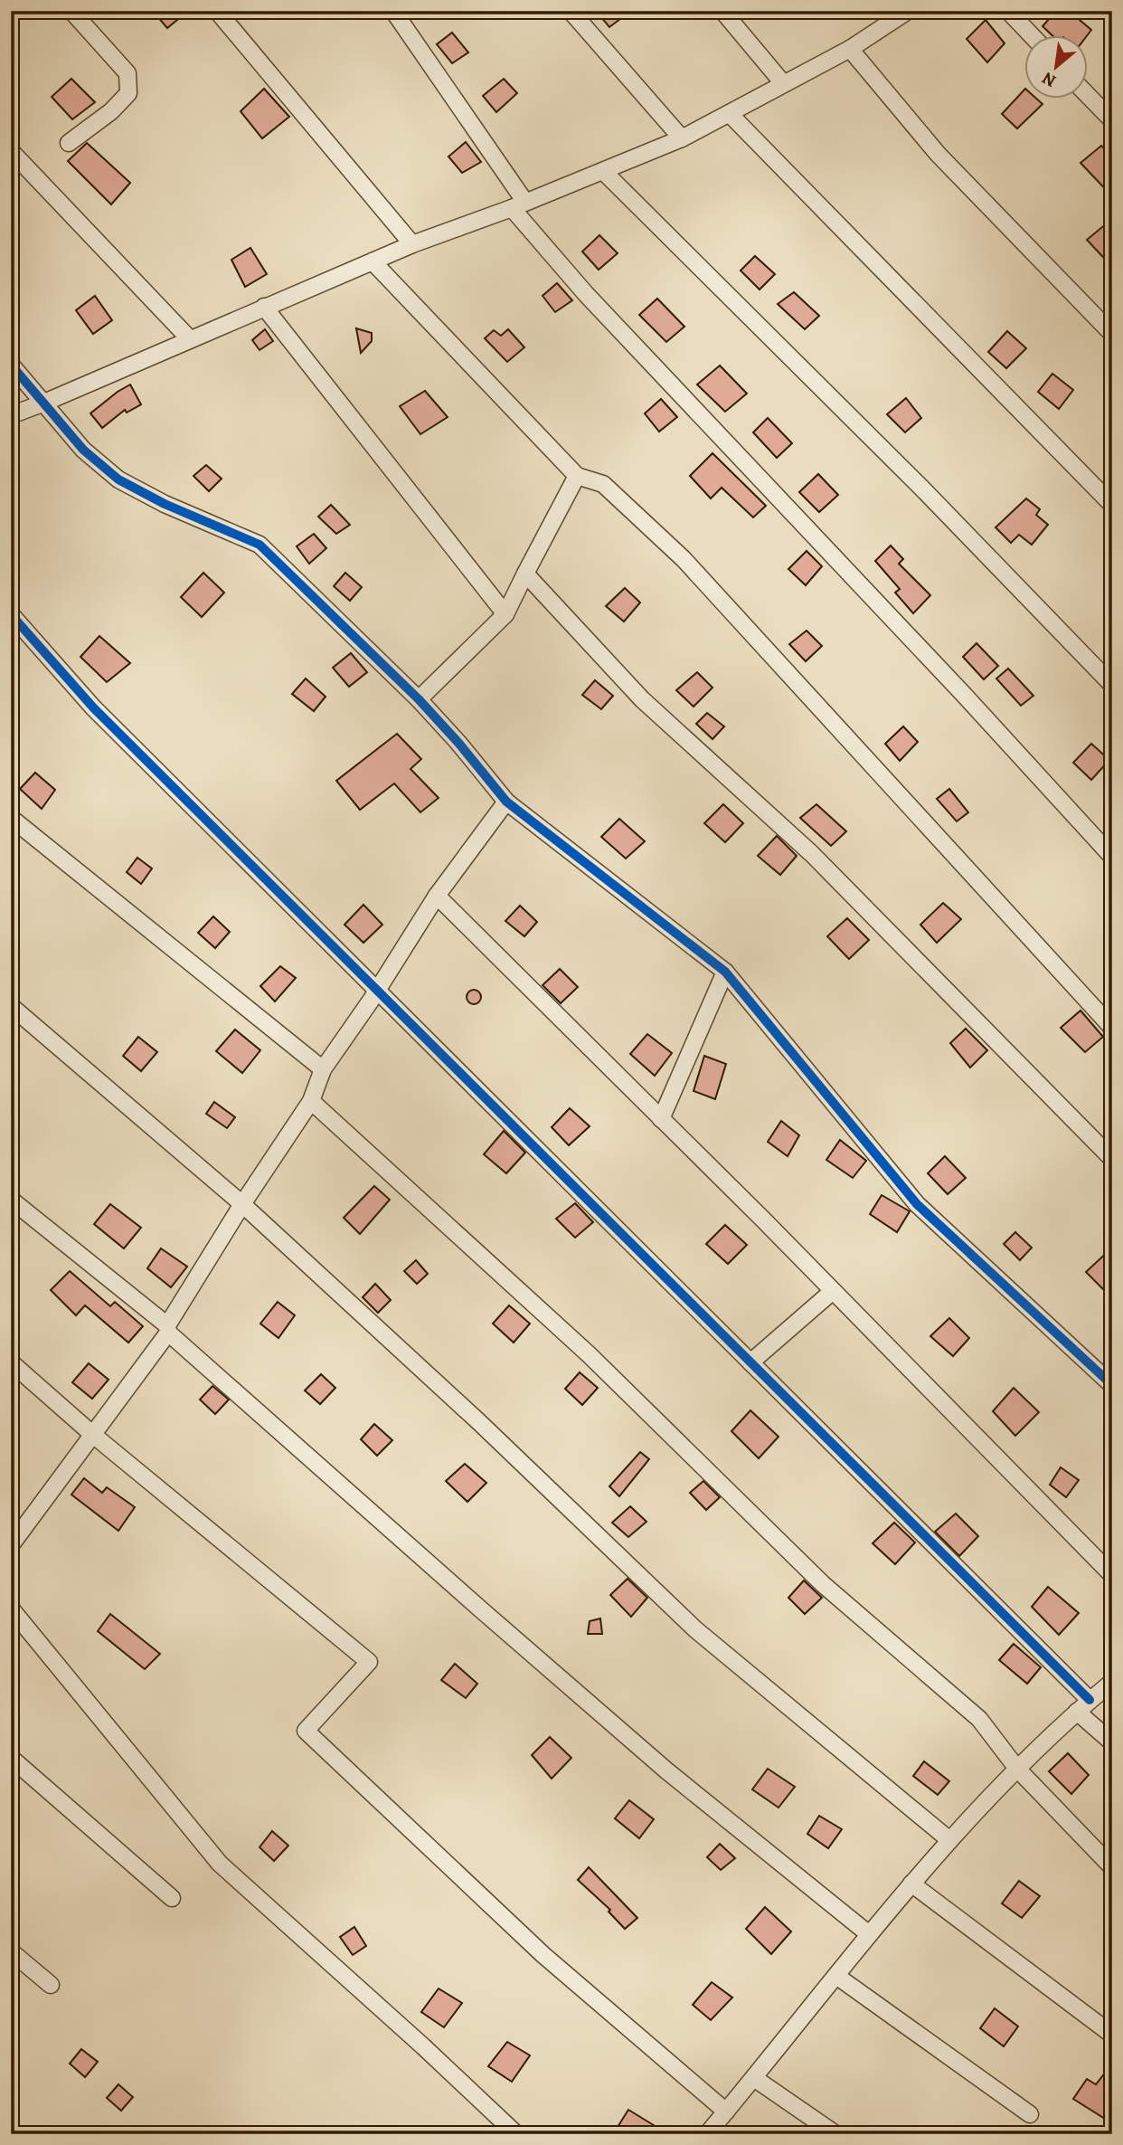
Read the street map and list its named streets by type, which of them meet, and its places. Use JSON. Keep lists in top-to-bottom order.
{
  "north": "bottom left"
}
